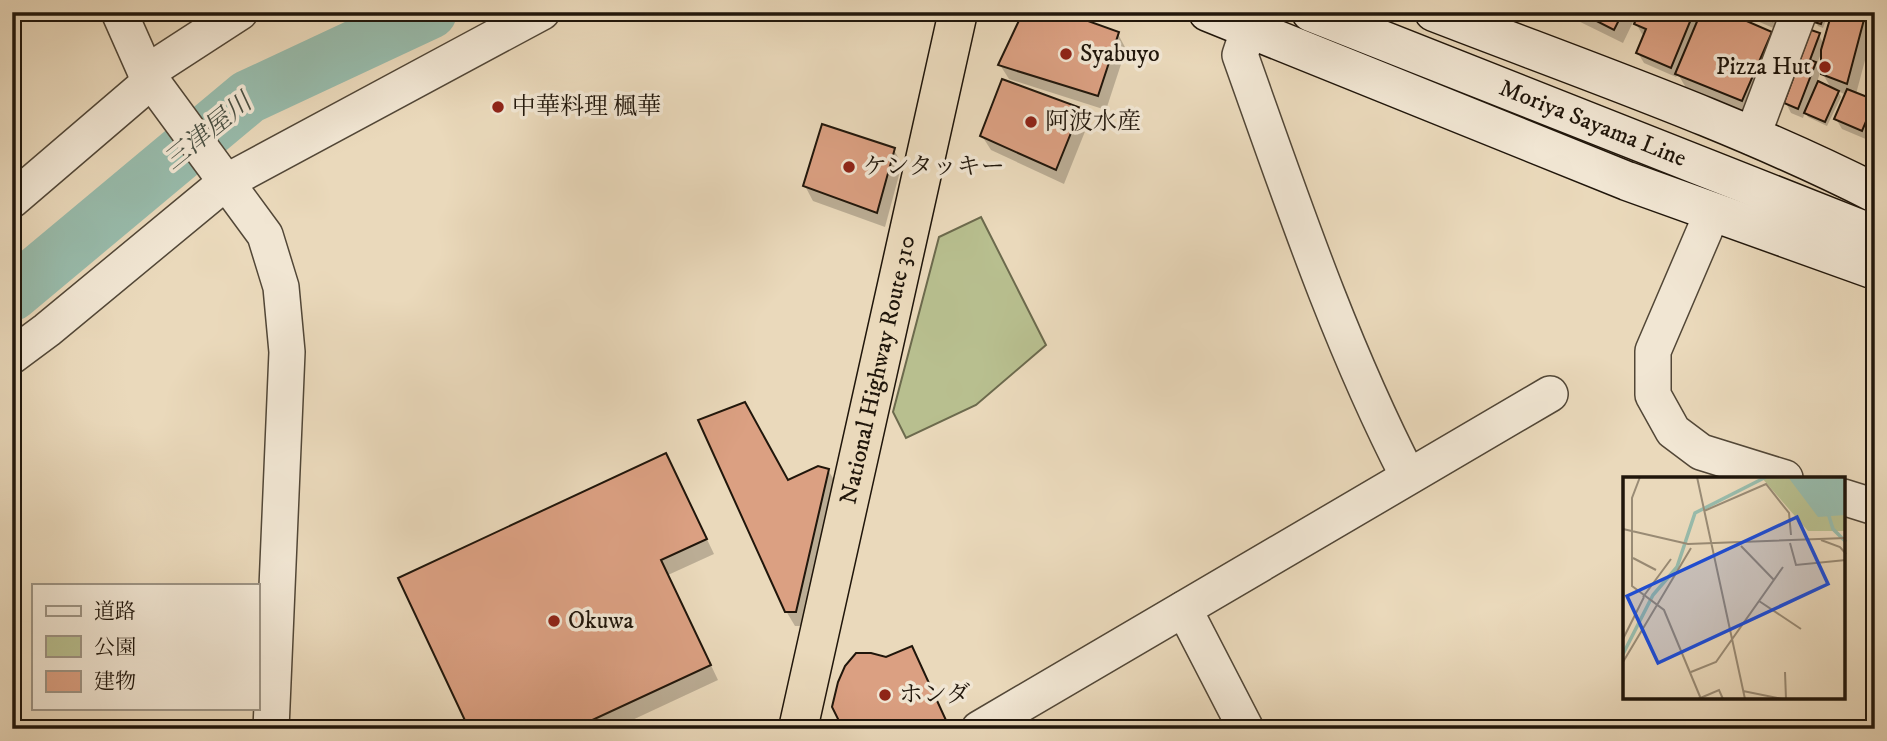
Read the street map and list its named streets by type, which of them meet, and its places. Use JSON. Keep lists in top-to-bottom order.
{
  "streets": {
    "highway": ["National Highway Route 310"],
    "main road": ["Moriya Sayama Line"]
  },
  "water": ["三津屋川"],
  "places": [
    "Syabuyo",
    "Pizza Hut",
    "中華料理 楓華",
    "阿波水産",
    "ケンタッキー",
    "Okuwa",
    "ホンダ"
  ],
  "legend": ["道路", "公園", "建物"]
}
